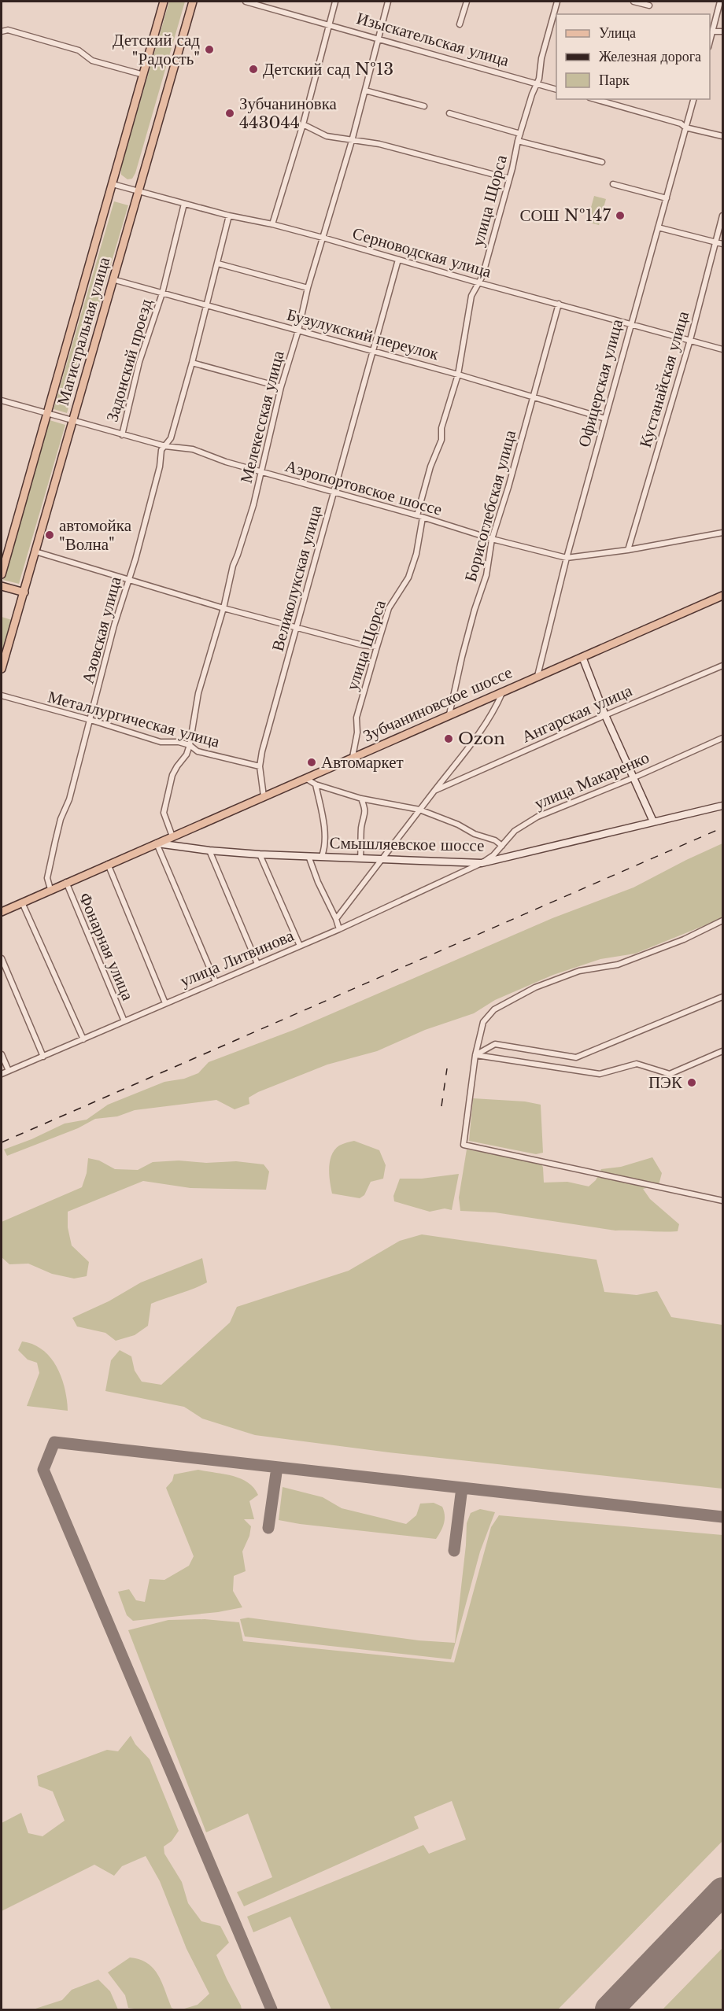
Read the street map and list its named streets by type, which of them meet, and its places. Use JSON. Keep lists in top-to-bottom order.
{
  "streets": {
    "main road": ["Магистральная улица", "Зубчаниновское шоссе"],
    "street": [
      "Изыскательская улица",
      "улица Щорса",
      "Серноводская улица",
      "Бузулукский переулок",
      "Задонский проезд",
      "Кустанайская улица",
      "Офицерская улица",
      "Мелекесская улица",
      "Аэропортовское шоссе",
      "Борисоглебская улица",
      "Великолукская улица",
      "Азовская улица",
      "Ангарская улица",
      "Металлургическая улица",
      "улица Макаренко",
      "Смышляевское шоссе",
      "Фонарная улица",
      "улица Литвинова"
    ]
  },
  "crossings": [
    ["Изыскательская улица", "улица Щорса"],
    ["Изыскательская улица", "Мелекесская улица"],
    ["улица Щорса", "Серноводская улица"],
    ["улица Щорса", "Бузулукский переулок"],
    ["улица Щорса", "Аэропортовское шоссе"],
    ["улица Щорса", "Зубчаниновское шоссе"],
    ["Серноводская улица", "Магистральная улица"],
    ["Серноводская улица", "Задонский проезд"],
    ["Серноводская улица", "Кустанайская улица"],
    ["Серноводская улица", "Офицерская улица"],
    ["Серноводская улица", "Мелекесская улица"],
    ["Серноводская улица", "Борисоглебская улица"],
    ["Серноводская улица", "Великолукская улица"],
    ["Серноводская улица", "Азовская улица"],
    ["Магистральная улица", "Бузулукский переулок"],
    ["Магистральная улица", "Аэропортовское шоссе"],
    ["Бузулукский переулок", "Задонский проезд"],
    ["Бузулукский переулок", "Офицерская улица"],
    ["Бузулукский переулок", "Мелекесская улица"],
    ["Бузулукский переулок", "Борисоглебская улица"],
    ["Бузулукский переулок", "Великолукская улица"],
    ["Бузулукский переулок", "Азовская улица"],
    ["Задонский проезд", "Аэропортовское шоссе"],
    ["Кустанайская улица", "Аэропортовское шоссе"],
    ["Офицерская улица", "Аэропортовское шоссе"],
    ["Офицерская улица", "Зубчаниновское шоссе"],
    ["Мелекесская улица", "Аэропортовское шоссе"],
    ["Мелекесская улица", "Зубчаниновское шоссе"],
    ["Мелекесская улица", "Металлургическая улица"],
    ["Аэропортовское шоссе", "Борисоглебская улица"],
    ["Аэропортовское шоссе", "Великолукская улица"],
    ["Аэропортовское шоссе", "Азовская улица"],
    ["Борисоглебская улица", "Зубчаниновское шоссе"],
    ["Великолукская улица", "Зубчаниновское шоссе"],
    ["Великолукская улица", "Металлургическая улица"],
    ["Азовская улица", "Зубчаниновское шоссе"],
    ["Азовская улица", "Металлургическая улица"],
    ["Зубчаниновское шоссе", "Смышляевское шоссе"],
    ["Зубчаниновское шоссе", "Фонарная улица"],
    ["Ангарская улица", "Смышляевское шоссе"],
    ["улица Макаренко", "Смышляевское шоссе"],
    ["улица Макаренко", "улица Литвинова"],
    ["Смышляевское шоссе", "улица Литвинова"],
    ["Фонарная улица", "улица Литвинова"]
  ],
  "places": [
    "Детский сад \"Радость\"",
    "Детский сад №13",
    "Зубчаниновка 443044",
    "СОШ №147",
    "автомойка \"Волна\"",
    "Ozon",
    "Автомаркет",
    "ПЭК"
  ],
  "legend": ["Улица", "Железная дорога", "Парк"]
}
